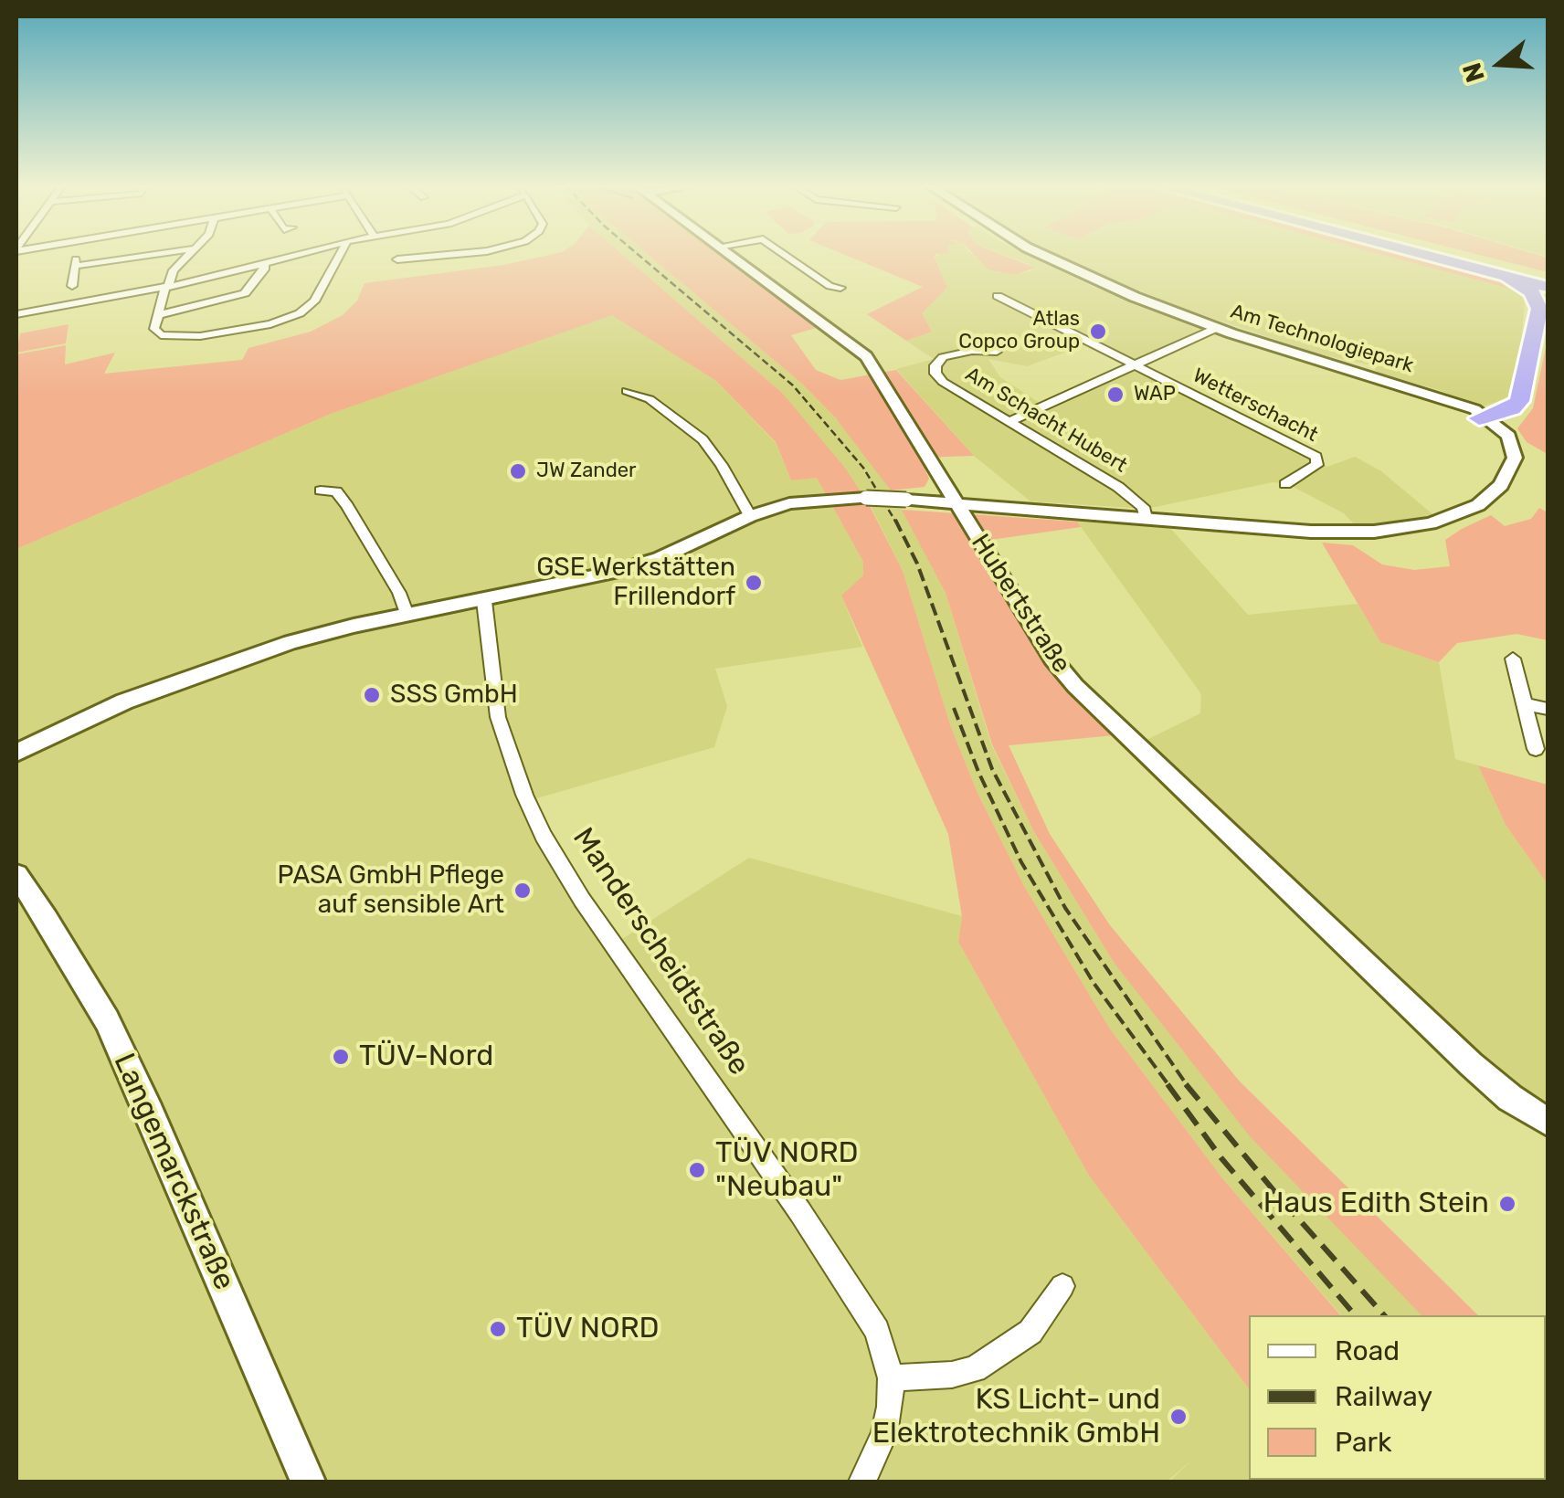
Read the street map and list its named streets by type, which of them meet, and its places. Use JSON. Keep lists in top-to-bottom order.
{
  "streets": {
    "street": [
      "Am Technologiepark",
      "Wetterschacht",
      "Am Schacht Hubert",
      "Hubertstraße",
      "Manderscheidtstraße",
      "Langemarckstraße"
    ]
  },
  "crossings": [
    ["Am Technologiepark", "Wetterschacht"],
    ["Wetterschacht", "Am Schacht Hubert"],
    ["Am Schacht Hubert", "Hubertstraße"],
    ["Am Schacht Hubert", "Manderscheidtstraße"]
  ],
  "places": [
    "Atlas Copco Group",
    "WAP",
    "JW Zander",
    "GSE Werkstätten Frillendorf",
    "SSS GmbH",
    "PASA GmbH Pflege auf sensible Art",
    "TÜV-Nord",
    "TÜV NORD \"Neubau\"",
    "Haus Edith Stein",
    "TÜV NORD",
    "KS Licht- und Elektrotechnik GmbH"
  ],
  "legend": ["Road", "Railway", "Park"],
  "north": "left"
}
